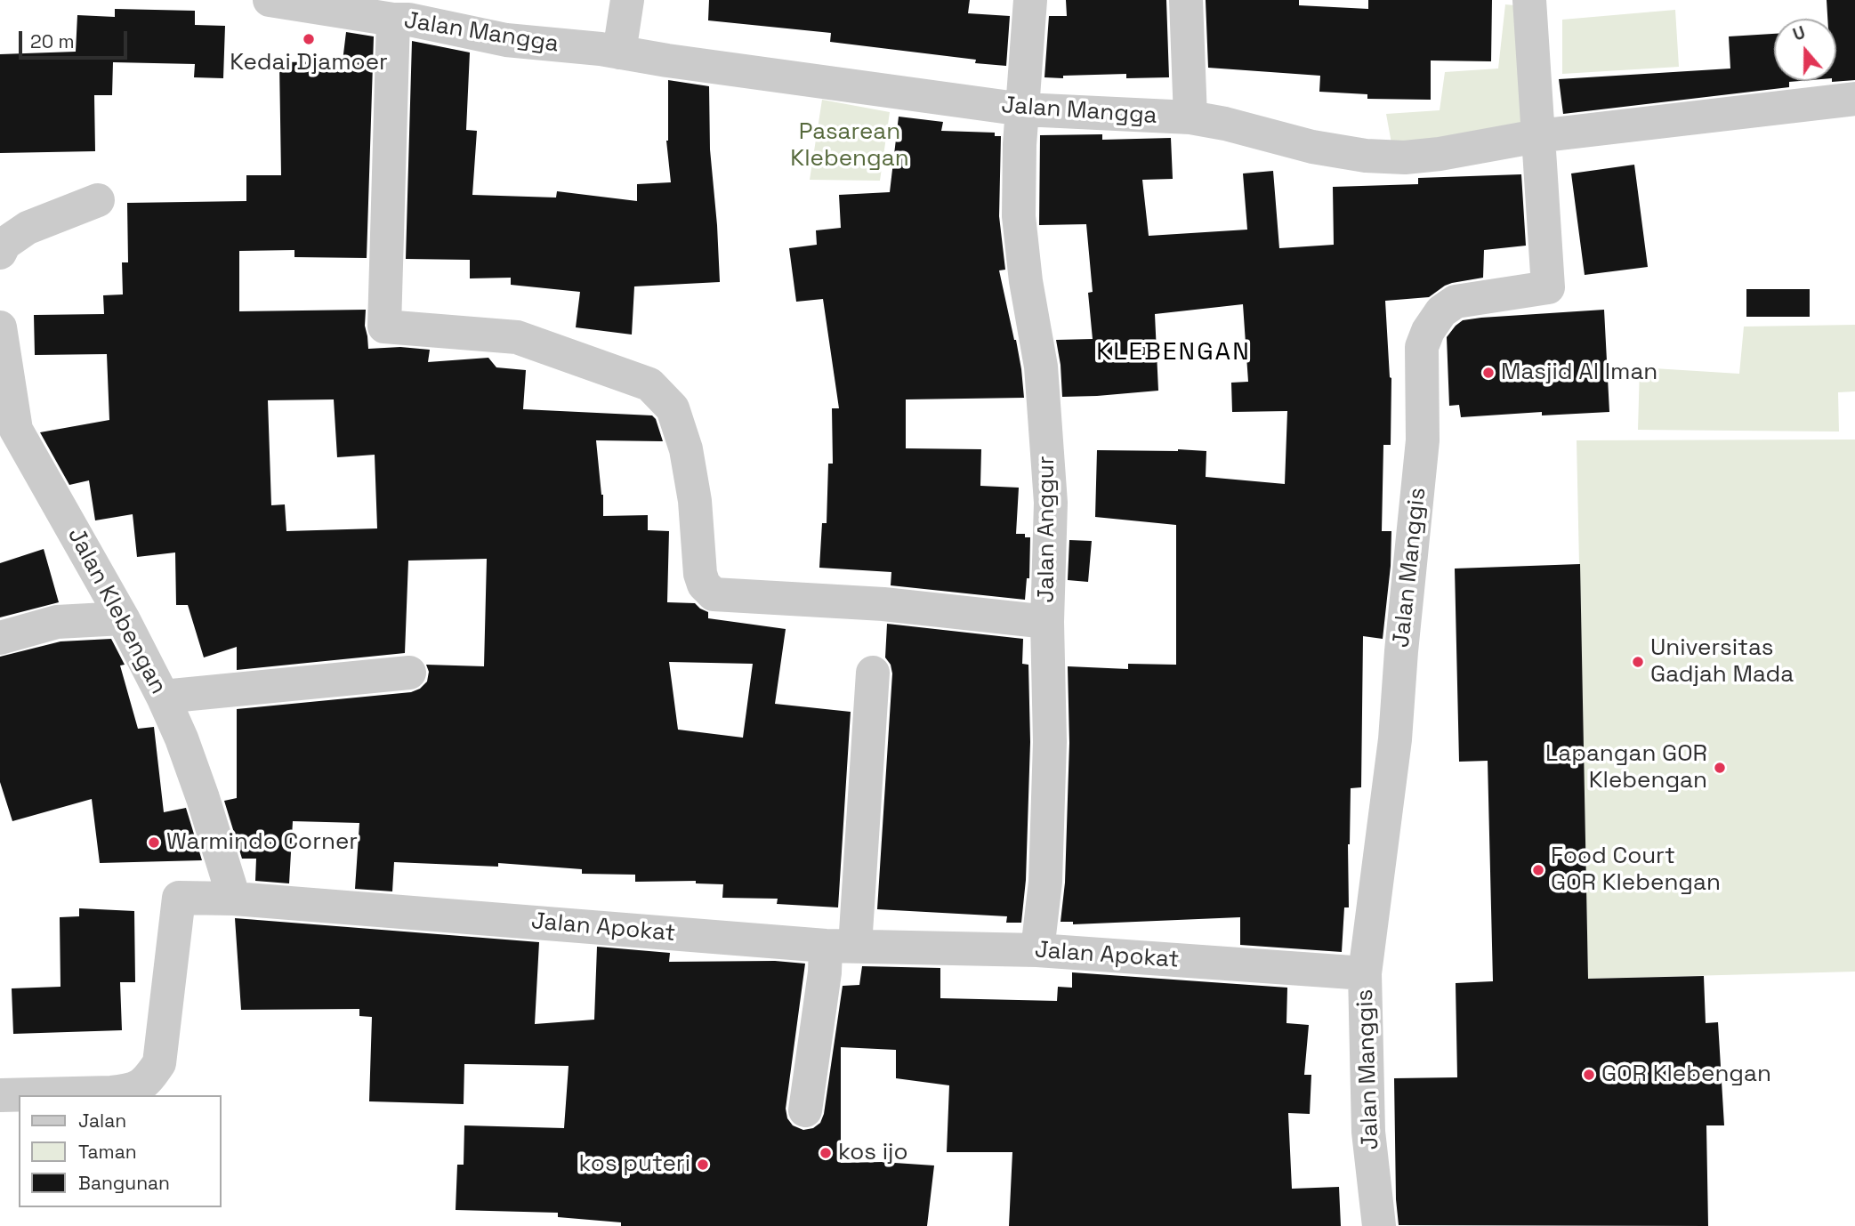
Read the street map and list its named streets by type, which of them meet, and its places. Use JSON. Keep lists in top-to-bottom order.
{
  "streets": {
    "street": [
      "Jalan Mangga",
      "Jalan Anggur",
      "Jalan Manggis",
      "Jalan Klebengan",
      "Jalan Apokat"
    ]
  },
  "crossings": [
    ["Jalan Mangga", "Jalan Anggur"],
    ["Jalan Mangga", "Jalan Manggis"],
    ["Jalan Anggur", "Jalan Apokat"],
    ["Jalan Manggis", "Jalan Apokat"],
    ["Jalan Klebengan", "Jalan Apokat"]
  ],
  "districts": ["KLEBENGAN"],
  "parks": ["Pasarean Klebengan"],
  "places": [
    "Kedai Djamoer",
    "Masjid Al Iman",
    "Universitas Gadjah Mada",
    "Lapangan GOR Klebengan",
    "Warmindo Corner",
    "Food Court GOR Klebengan",
    "GOR Klebengan",
    "kos ijo",
    "kos puteri"
  ],
  "legend": ["Jalan", "Taman", "Bangunan"],
  "scale_bar": "20 m",
  "north": "top"
}
